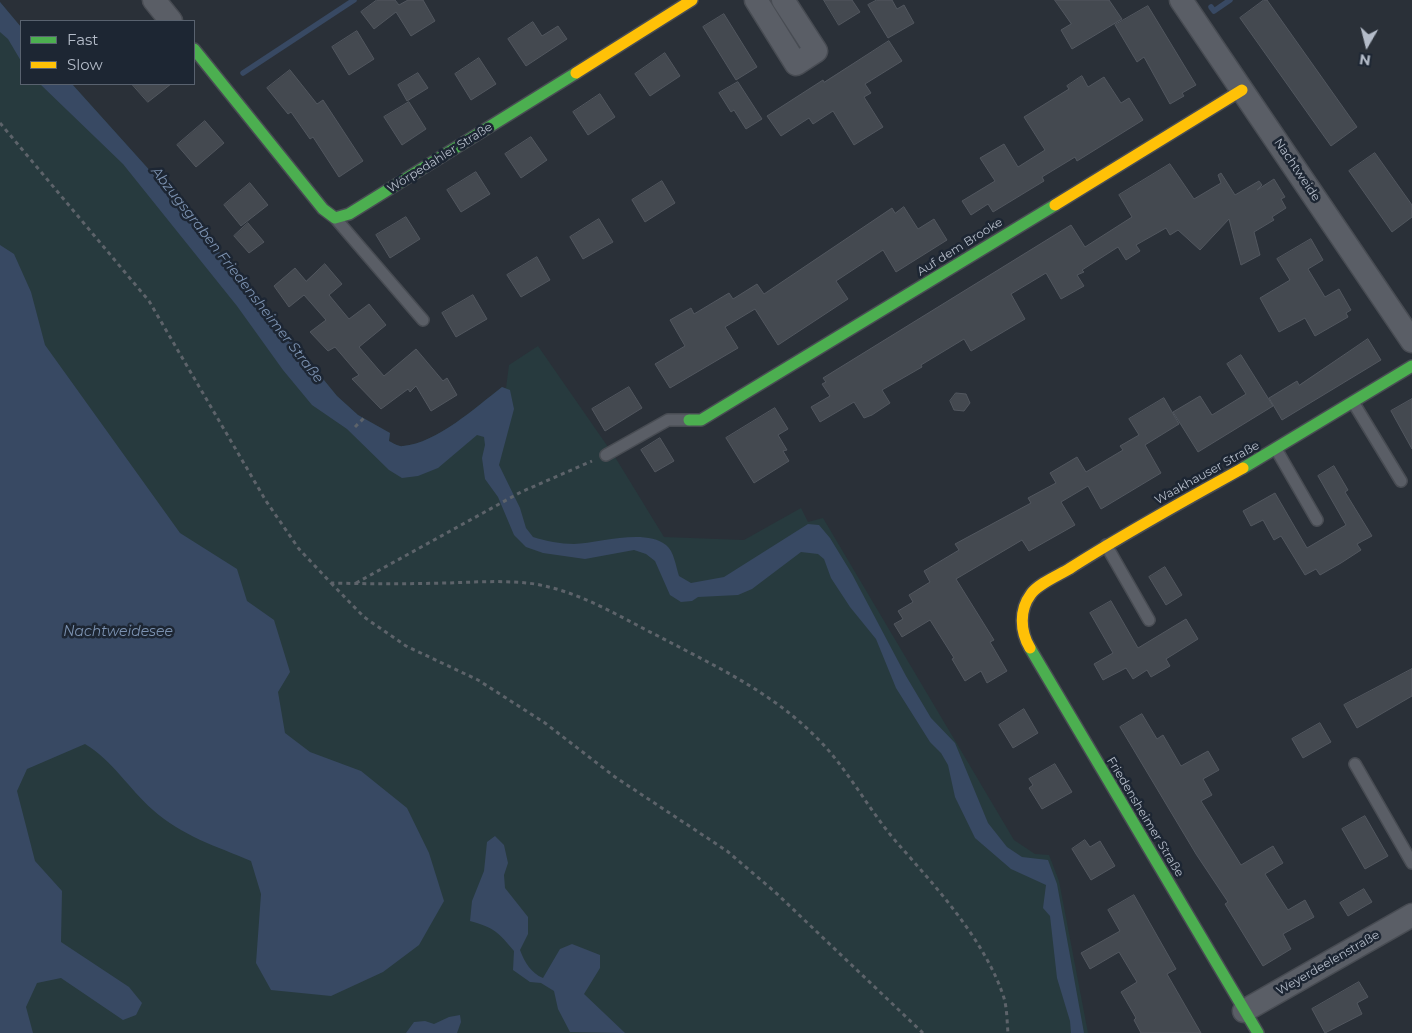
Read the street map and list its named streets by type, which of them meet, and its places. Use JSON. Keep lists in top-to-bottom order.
{
  "streets": {
    "street": [
      "Wörpedahler Straße",
      "Nachtweide",
      "Auf dem Brooke",
      "Waakhauser Straße",
      "Friedensheimer Straße",
      "Weyerdeelenstraße"
    ]
  },
  "crossings": [
    ["Nachtweide", "Auf dem Brooke"],
    ["Waakhauser Straße", "Friedensheimer Straße"],
    ["Friedensheimer Straße", "Weyerdeelenstraße"]
  ],
  "water": ["Abzugsgraben Friedensheimer Straße", "Nachtweidesee"],
  "legend": ["Fast", "Slow"],
  "north": "bottom"
}
